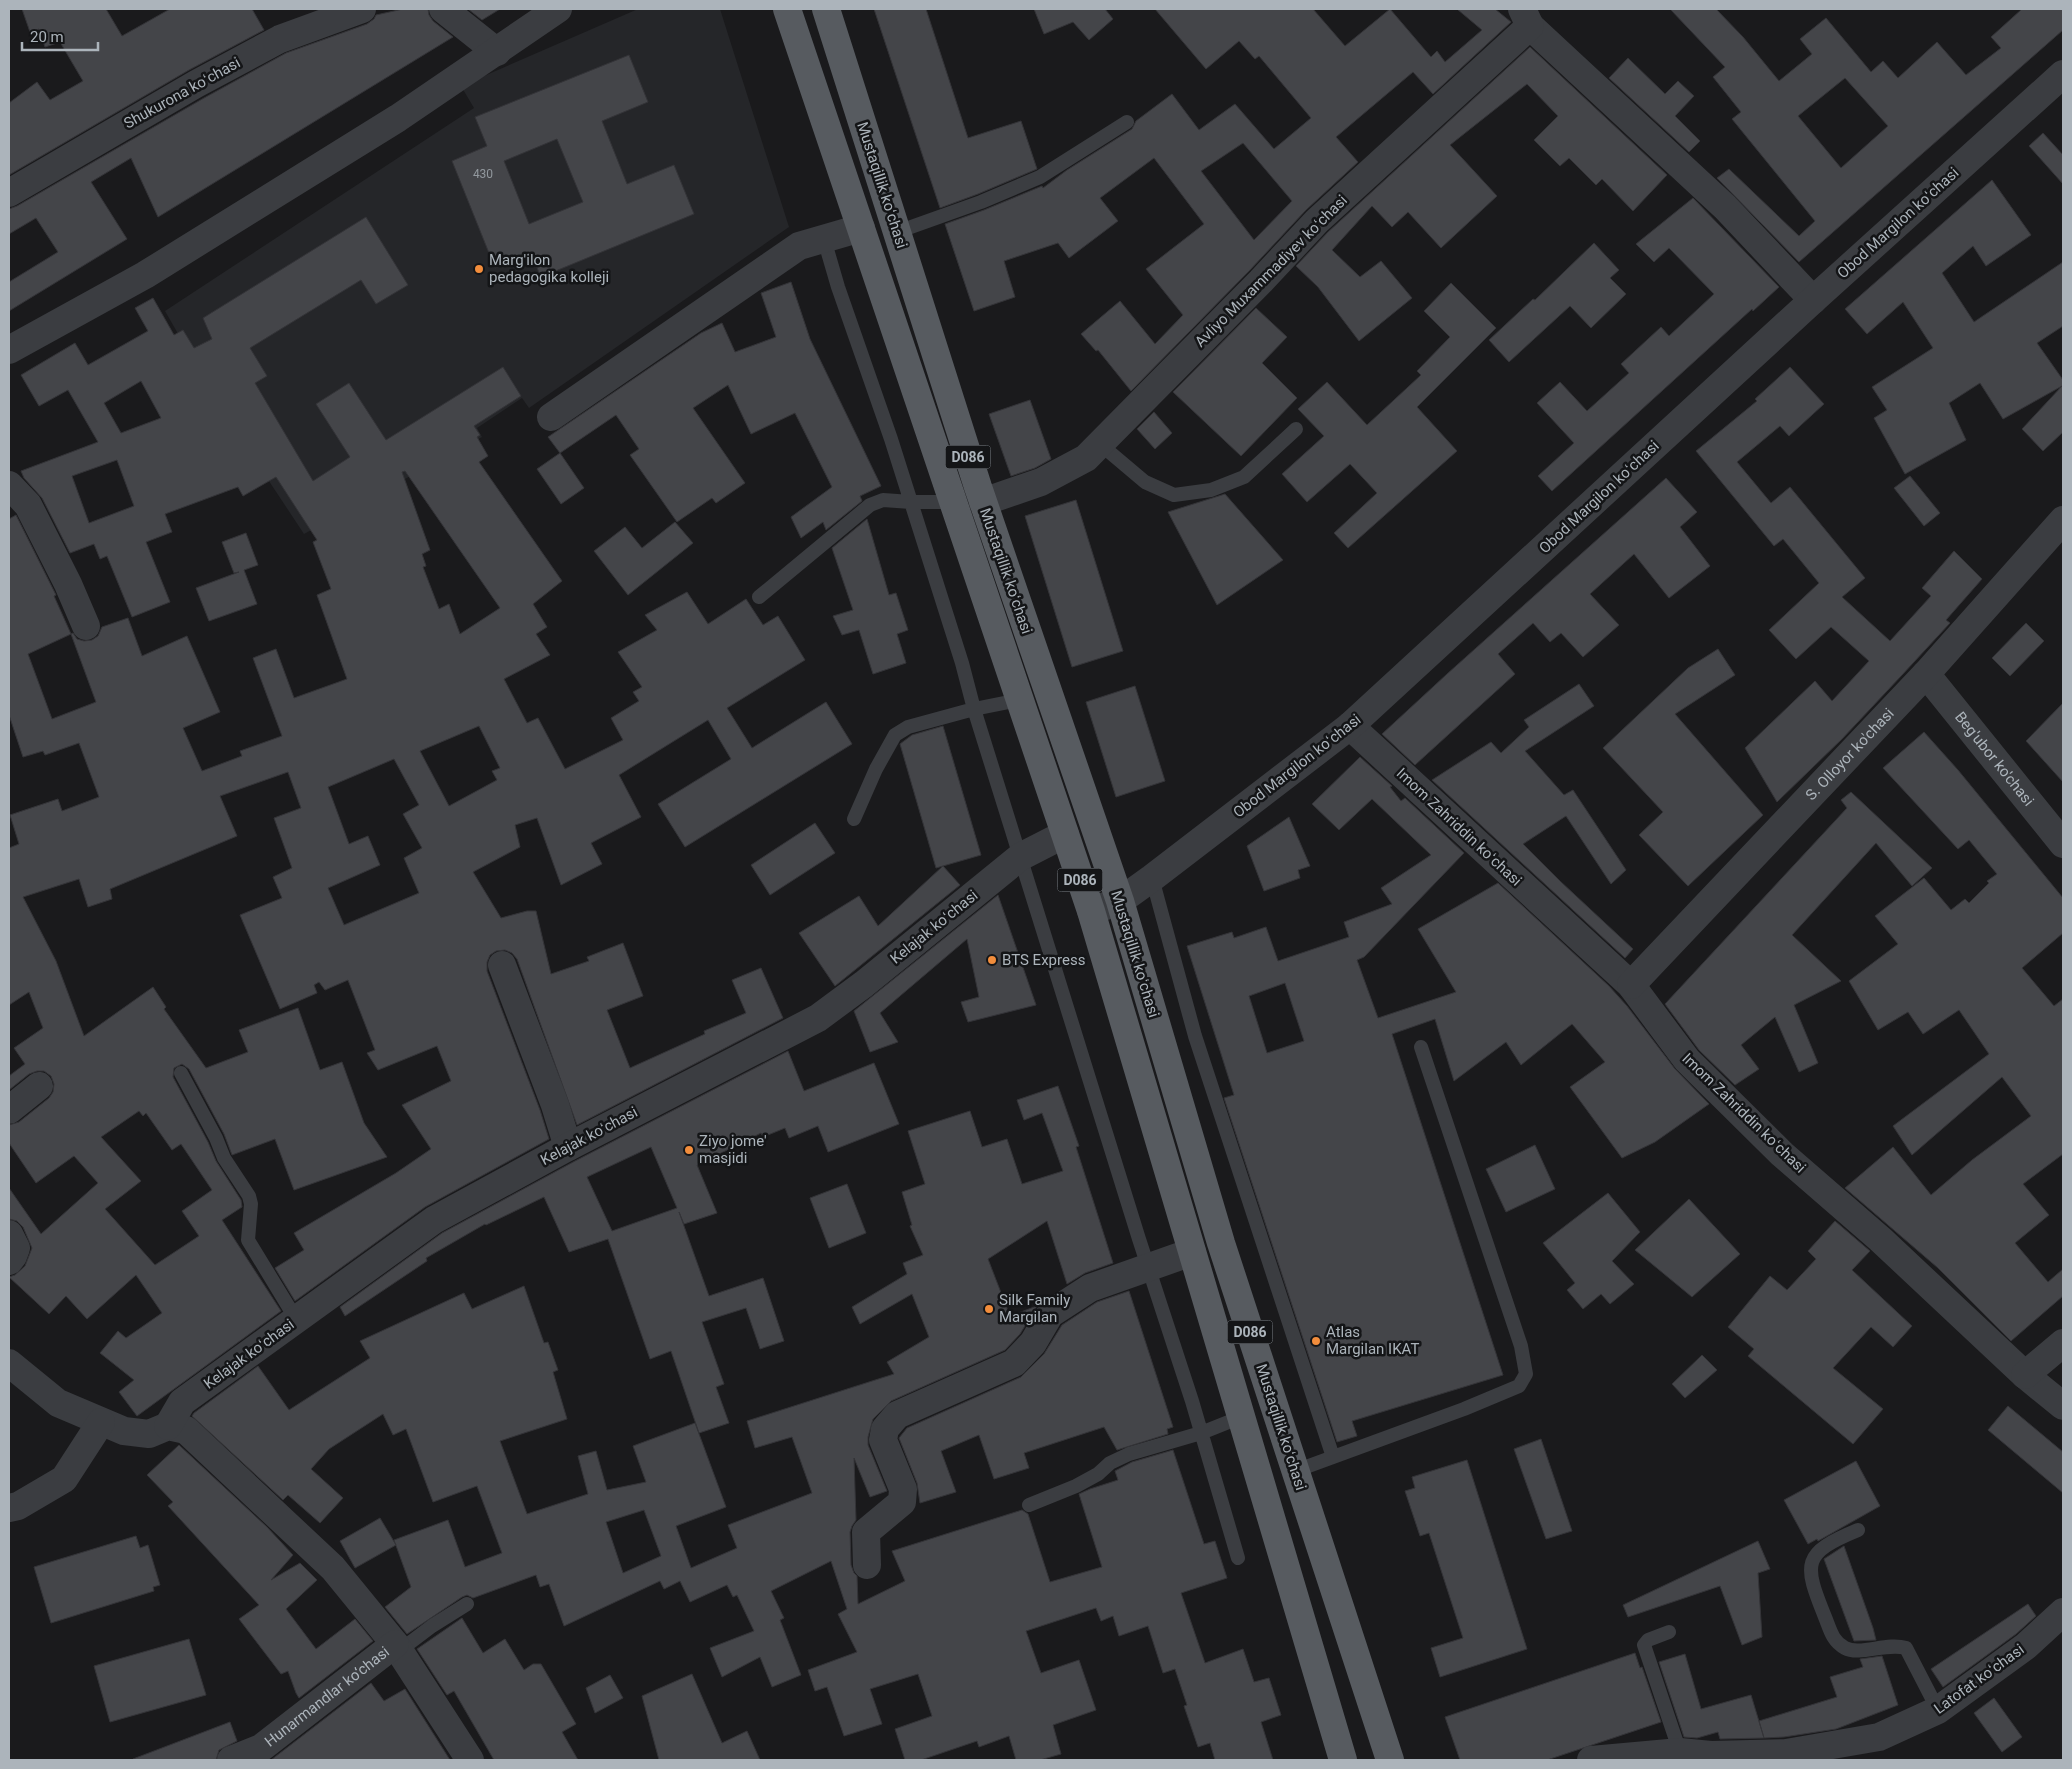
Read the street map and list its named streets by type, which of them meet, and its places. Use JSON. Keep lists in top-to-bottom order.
{
  "streets": {
    "main road": ["Mustaqillik koʻchasi", "D086"],
    "street": [
      "Shukurona koʻchasi",
      "Obod Margilon koʻchasi",
      "Avliyo Muxammadiyev koʻchasi",
      "S. Olloyor ko'chasi",
      "Beg'ubor ko'chasi",
      "Imom Zahriddin koʻchasi",
      "Kelajak koʻchasi",
      "Latofat koʻchasi",
      "Hunarmandlar ko‘chasi"
    ]
  },
  "crossings": [
    ["Mustaqillik koʻchasi", "Obod Margilon koʻchasi"],
    ["Mustaqillik koʻchasi", "Avliyo Muxammadiyev koʻchasi"],
    ["Mustaqillik koʻchasi", "Kelajak koʻchasi"],
    ["Obod Margilon koʻchasi", "Imom Zahriddin koʻchasi"],
    ["S. Olloyor ko'chasi", "Beg'ubor ko'chasi"],
    ["S. Olloyor ko'chasi", "Imom Zahriddin koʻchasi"]
  ],
  "places": [
    "Marg'ilon pedagogika kolleji",
    "BTS Express",
    "Ziyo jome' masjidi",
    "Silk Family Margilan",
    "Atlas Margilan IKAT"
  ],
  "house_numbers": ["430"],
  "scale_bar": "20 m"
}
